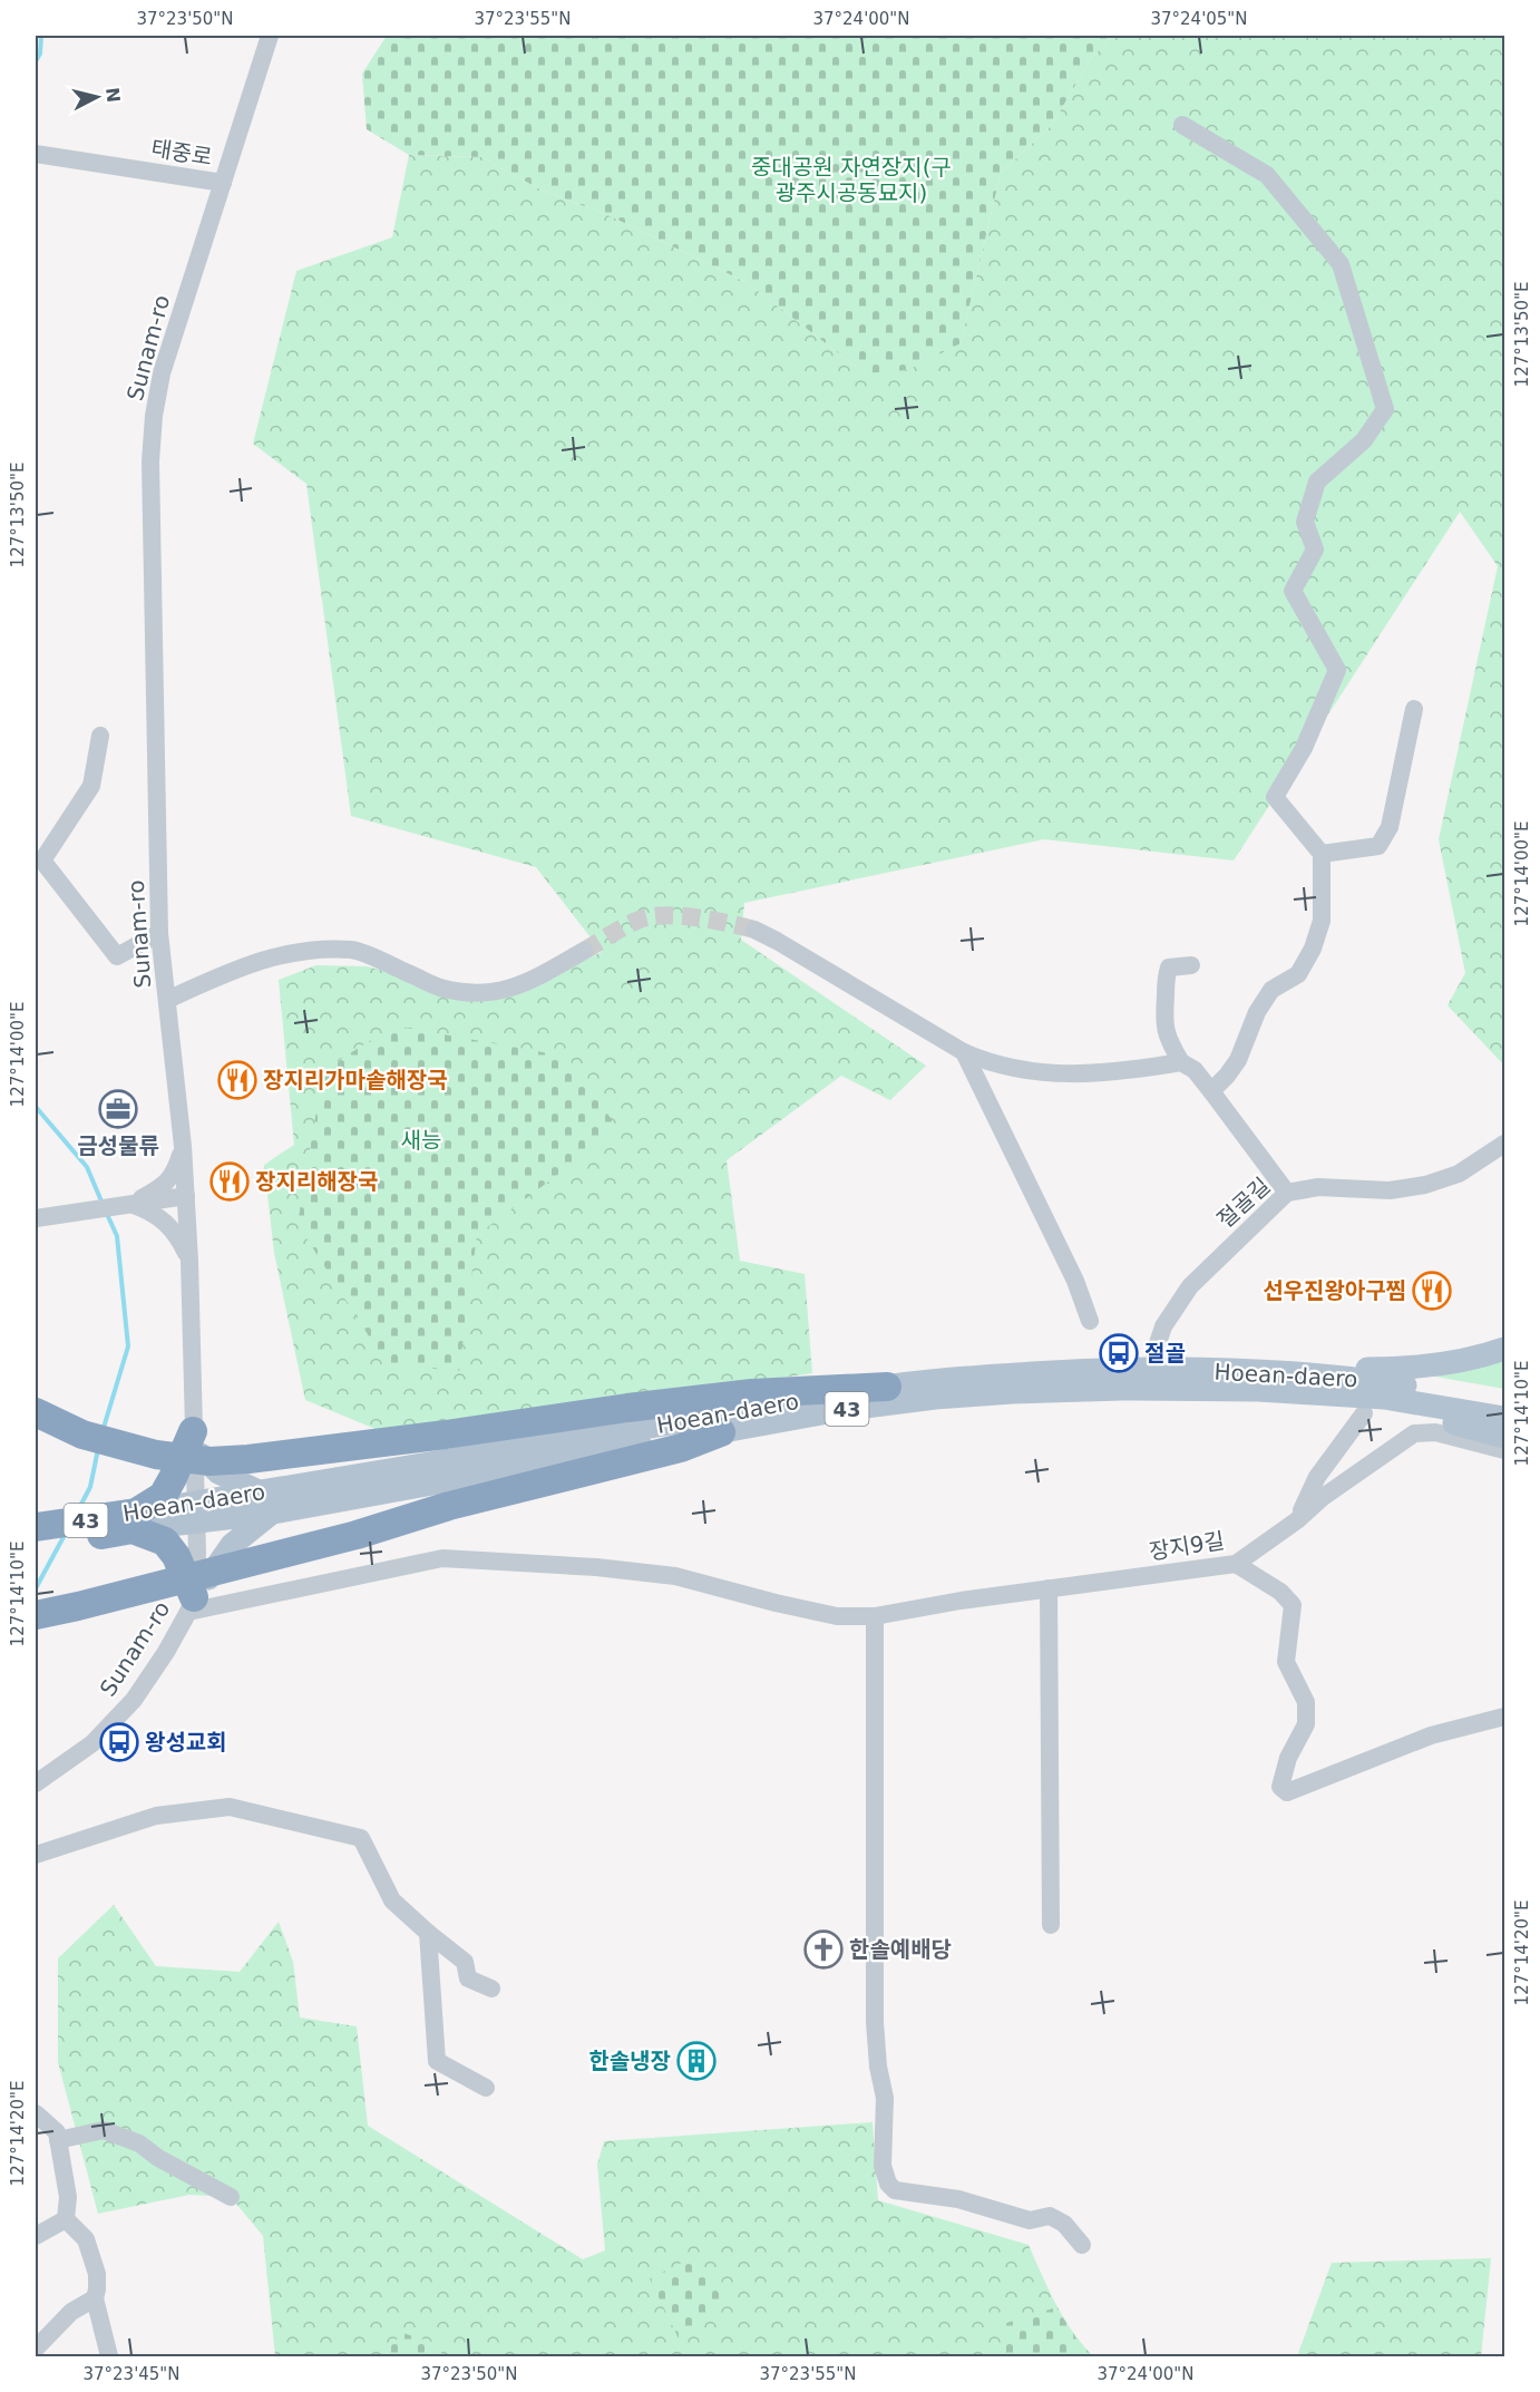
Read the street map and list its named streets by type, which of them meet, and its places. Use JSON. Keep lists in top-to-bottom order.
{
  "streets": {
    "highway": ["Hoean-daero", "43"],
    "street": [
      "태중로",
      "Sunam-ro",
      "절골길",
      "장지9길"
    ]
  },
  "crossings": [
    ["태중로", "Sunam-ro"],
    ["Sunam-ro", "Hoean-daero"],
    ["Sunam-ro", "장지9길"],
    ["절골길", "Hoean-daero"],
    ["Hoean-daero", "43"]
  ],
  "parks": ["중대공원 자연장지(구 광주시공동묘지)", "새능"],
  "places": {
    "restaurant": ["장지리가마솥해장국", "장지리해장국", "선우진왕아구찜"],
    "office": ["금성물류"],
    "bus stop": ["절골", "왕성교회"],
    "church": ["한솔예배당"],
    "building": ["한솔냉장"]
  },
  "north": "right",
  "coordinates": [
    "37°23'50\"N",
    "37°23'55\"N",
    "37°24'00\"N",
    "37°24'05\"N",
    "127°13'50\"E",
    "127°14'00\"E",
    "127°14'10\"E",
    "127°14'20\"E",
    "37°23'45\"N"
  ]
}
